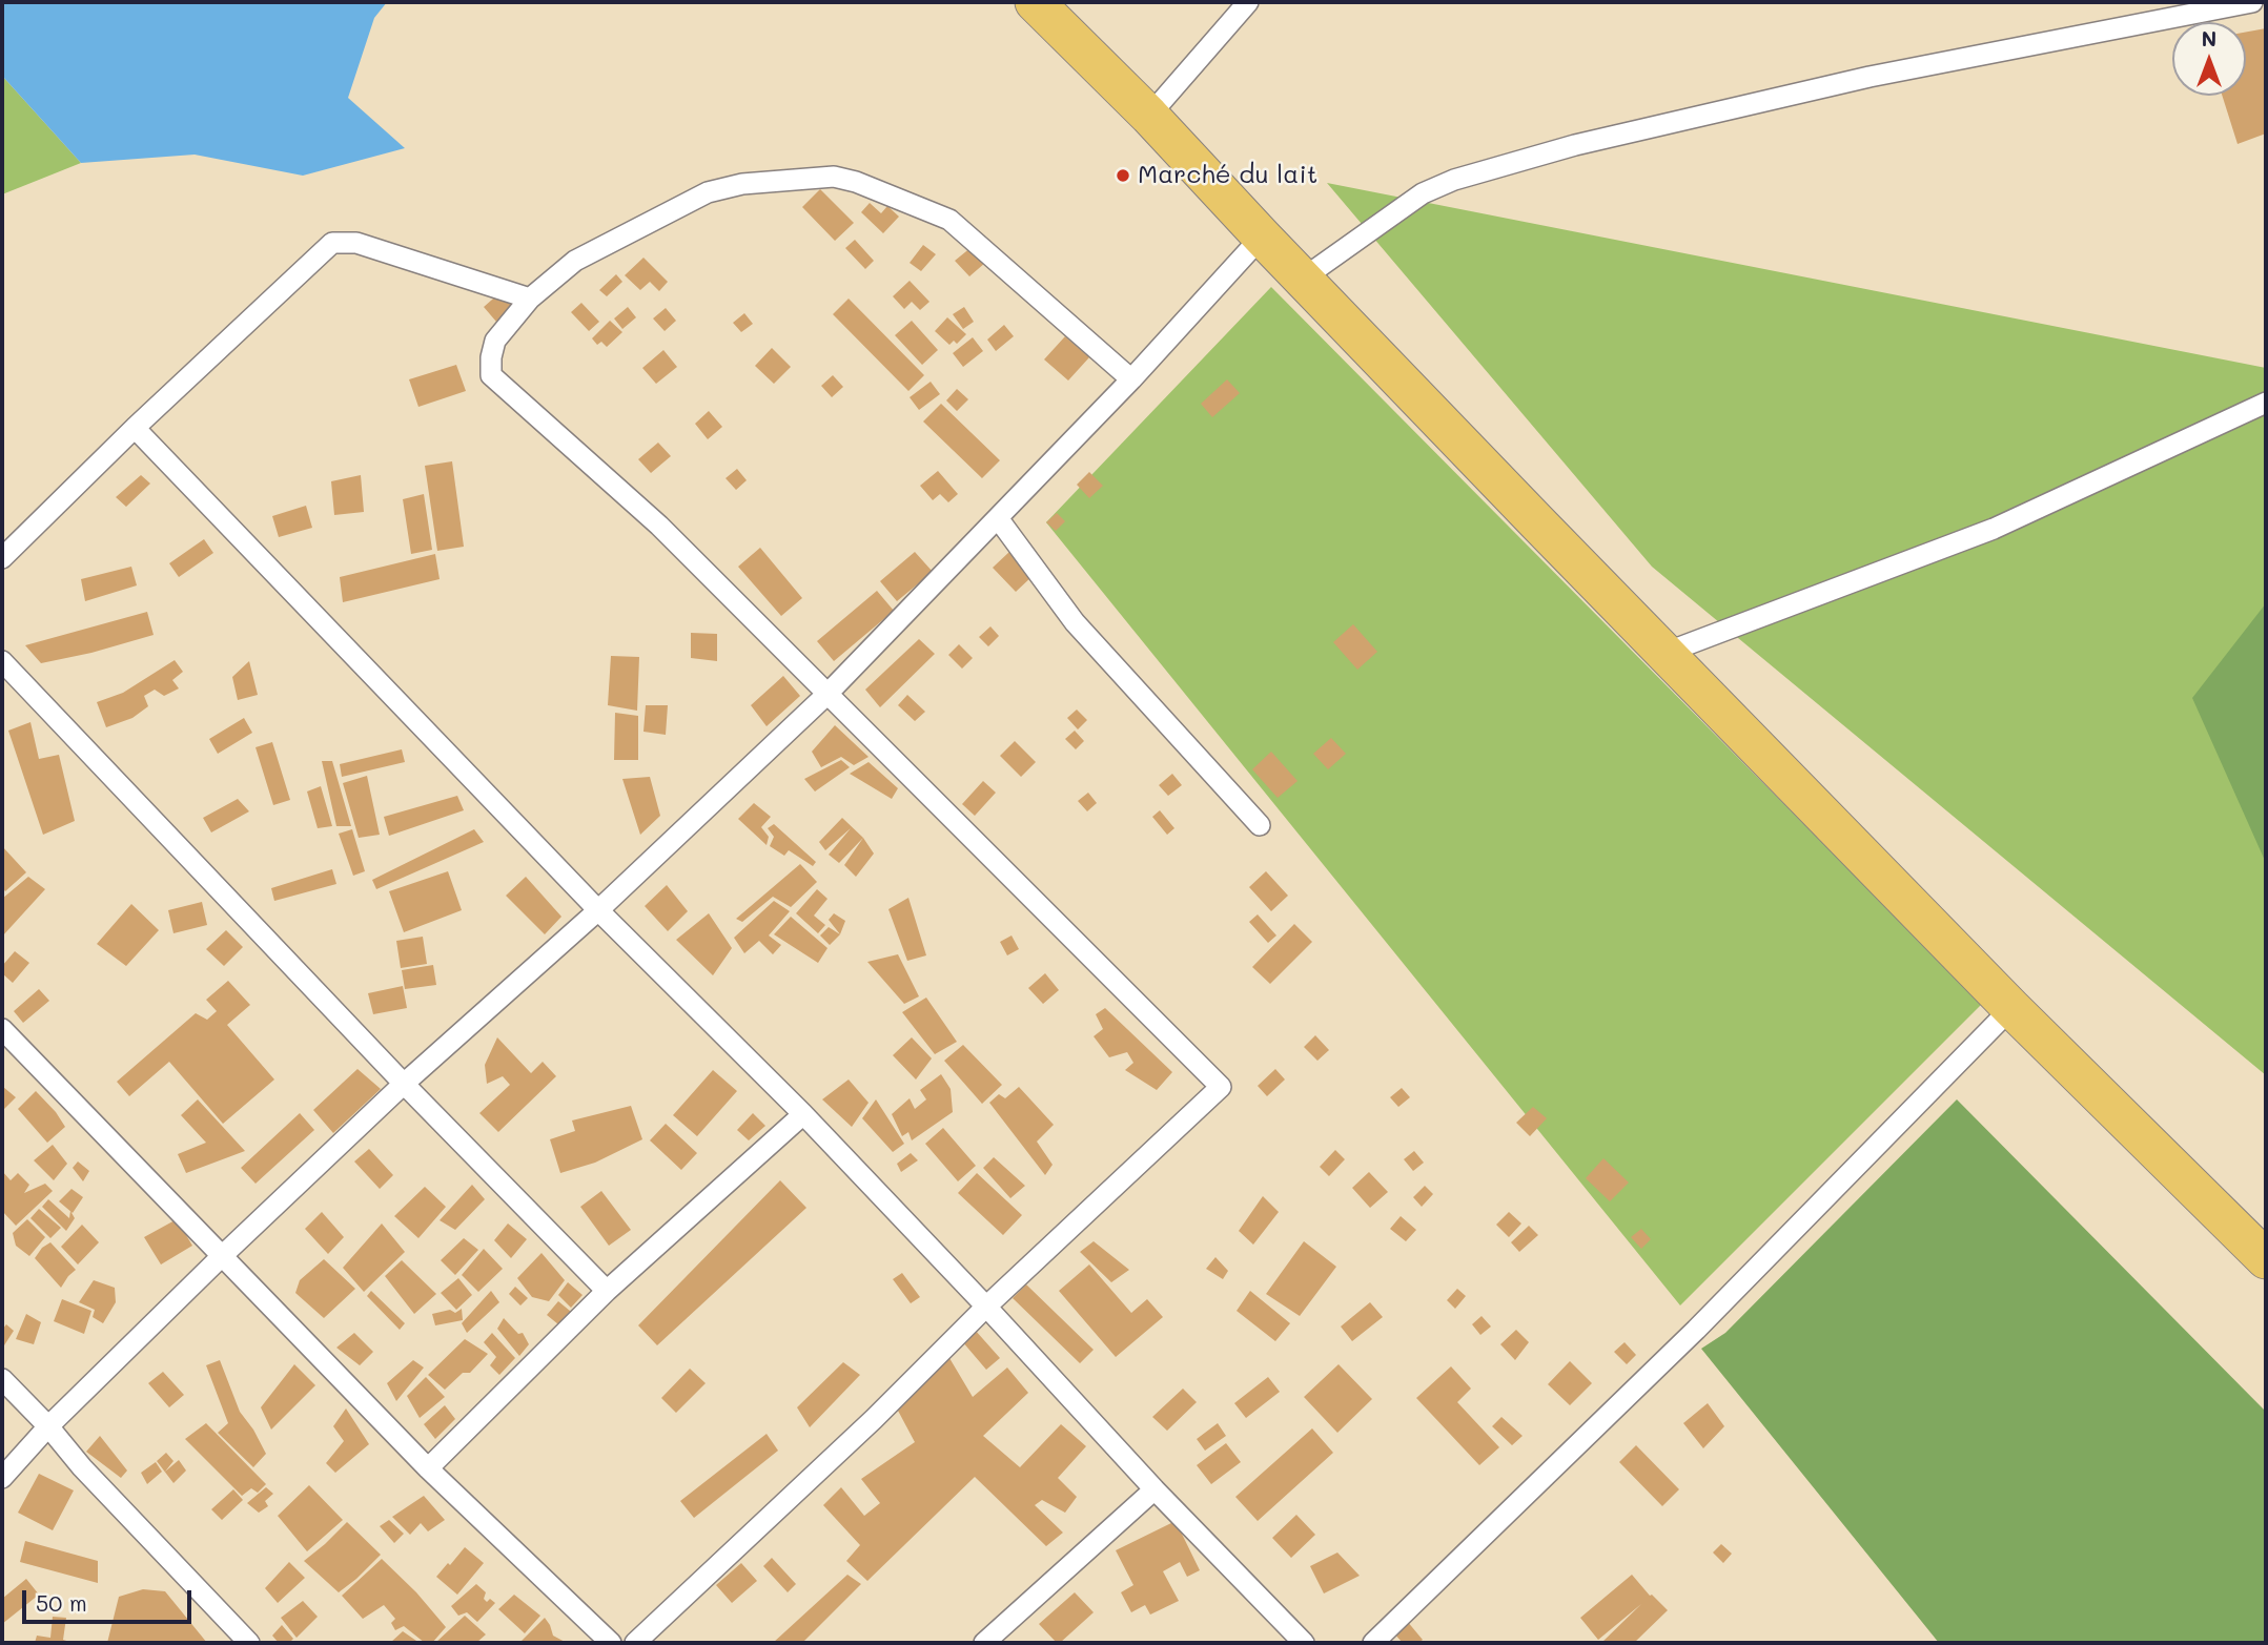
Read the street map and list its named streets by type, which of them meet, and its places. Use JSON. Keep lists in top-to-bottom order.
{
  "places": ["Marché du lait"],
  "scale_bar": "50 m",
  "north": "top"
}
